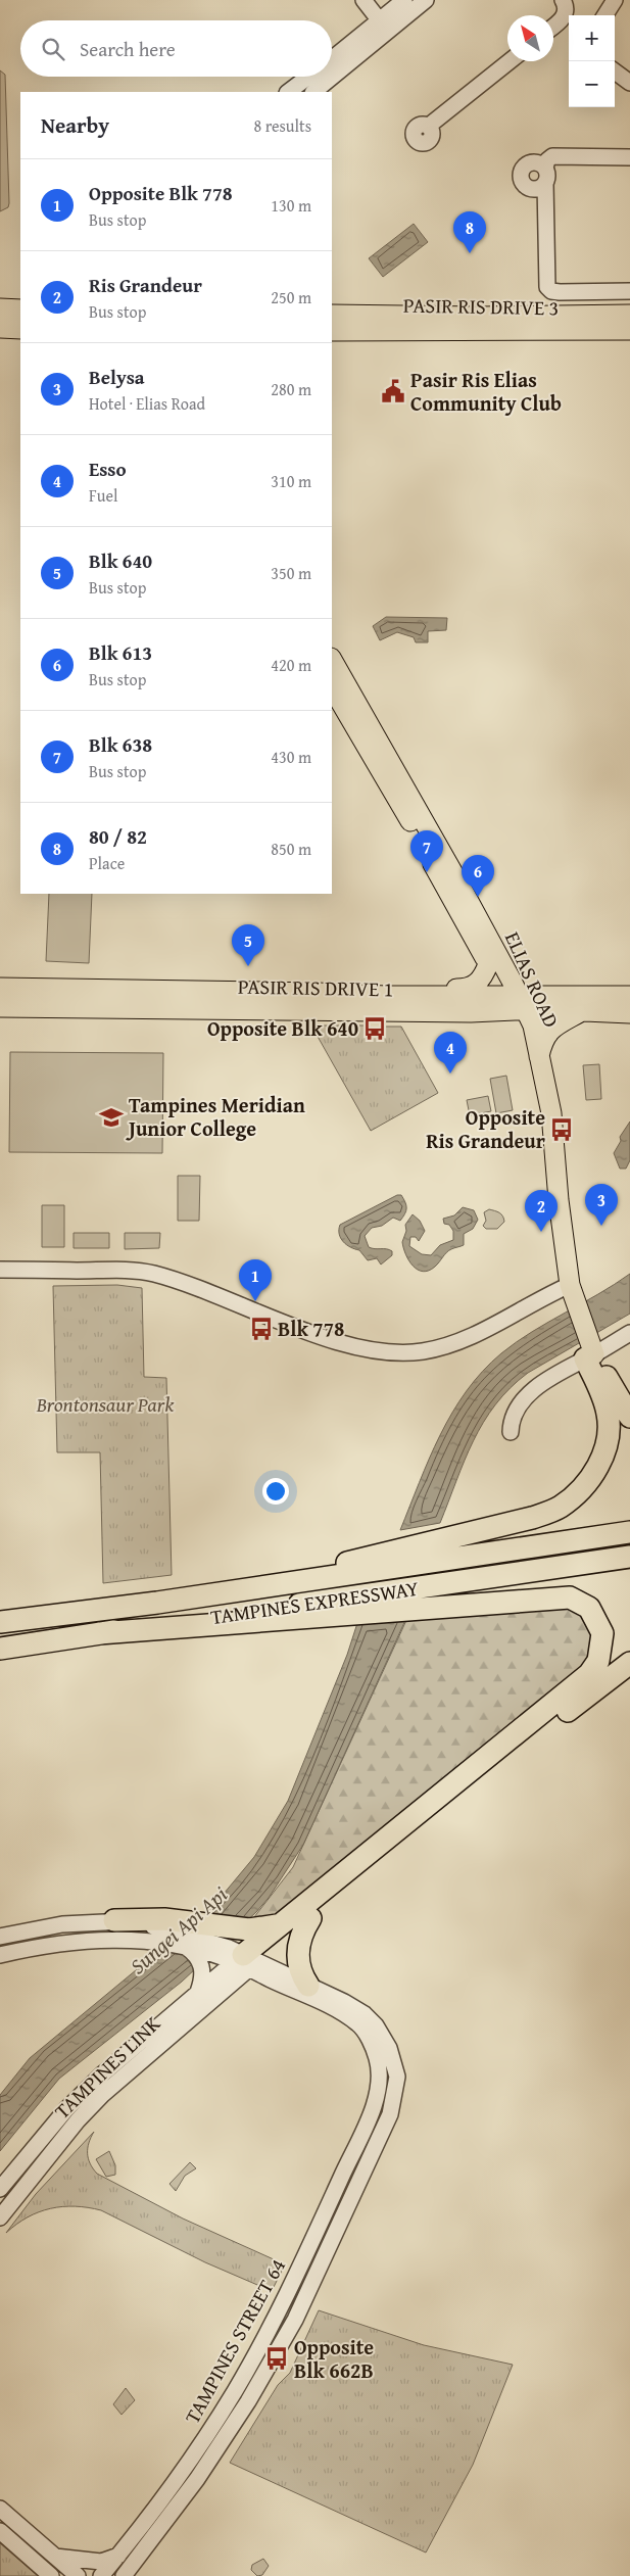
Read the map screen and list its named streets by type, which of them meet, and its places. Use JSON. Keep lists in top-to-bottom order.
{
  "streets": {
    "highway": ["TAMPINES EXPRESSWAY"],
    "main road": ["PASIR RIS DRIVE 3", "ELIAS ROAD", "PASIR RIS DRIVE 1"],
    "street": ["TAMPINES LINK", "TAMPINES STREET 64"]
  },
  "crossings": [
    ["ELIAS ROAD", "PASIR RIS DRIVE 1"],
    ["TAMPINES LINK", "TAMPINES STREET 64"]
  ],
  "water": ["Sungei Api Api"],
  "parks": ["Brontonsaur Park"],
  "places": {
    "public building": ["Pasir Ris Elias Community Club"],
    "bus stop": [
      "Opposite Blk 640",
      "Opposite Ris Grandeur",
      "Blk 778",
      "Opposite Blk 662B"
    ],
    "school or university": ["Tampines Meridian Junior College"]
  },
  "north": "top left",
  "page": {
    "map_buttons": ["+", "−"],
    "search": "Search here",
    "heading": ["Nearby", "8 results"],
    "list": [
      {
        "mark": "1",
        "name": "Opposite Blk 778",
        "note": "Bus stop",
        "value": "130 m"
      },
      {
        "mark": "2",
        "name": "Ris Grandeur",
        "note": "Bus stop",
        "value": "250 m"
      },
      {
        "mark": "3",
        "name": "Belysa",
        "note": "Hotel · Elias Road",
        "value": "280 m"
      },
      {
        "mark": "4",
        "name": "Esso",
        "note": "Fuel",
        "value": "310 m"
      },
      {
        "mark": "5",
        "name": "Blk 640",
        "note": "Bus stop",
        "value": "350 m"
      },
      {
        "mark": "6",
        "name": "Blk 613",
        "note": "Bus stop",
        "value": "420 m"
      },
      {
        "mark": "7",
        "name": "Blk 638",
        "note": "Bus stop",
        "value": "430 m"
      },
      {
        "mark": "8",
        "name": "80 / 82",
        "note": "Place",
        "value": "850 m"
      }
    ],
    "pins": [
      "8",
      "7",
      "6",
      "5",
      "4",
      "3",
      "2",
      "1"
    ]
  }
}
